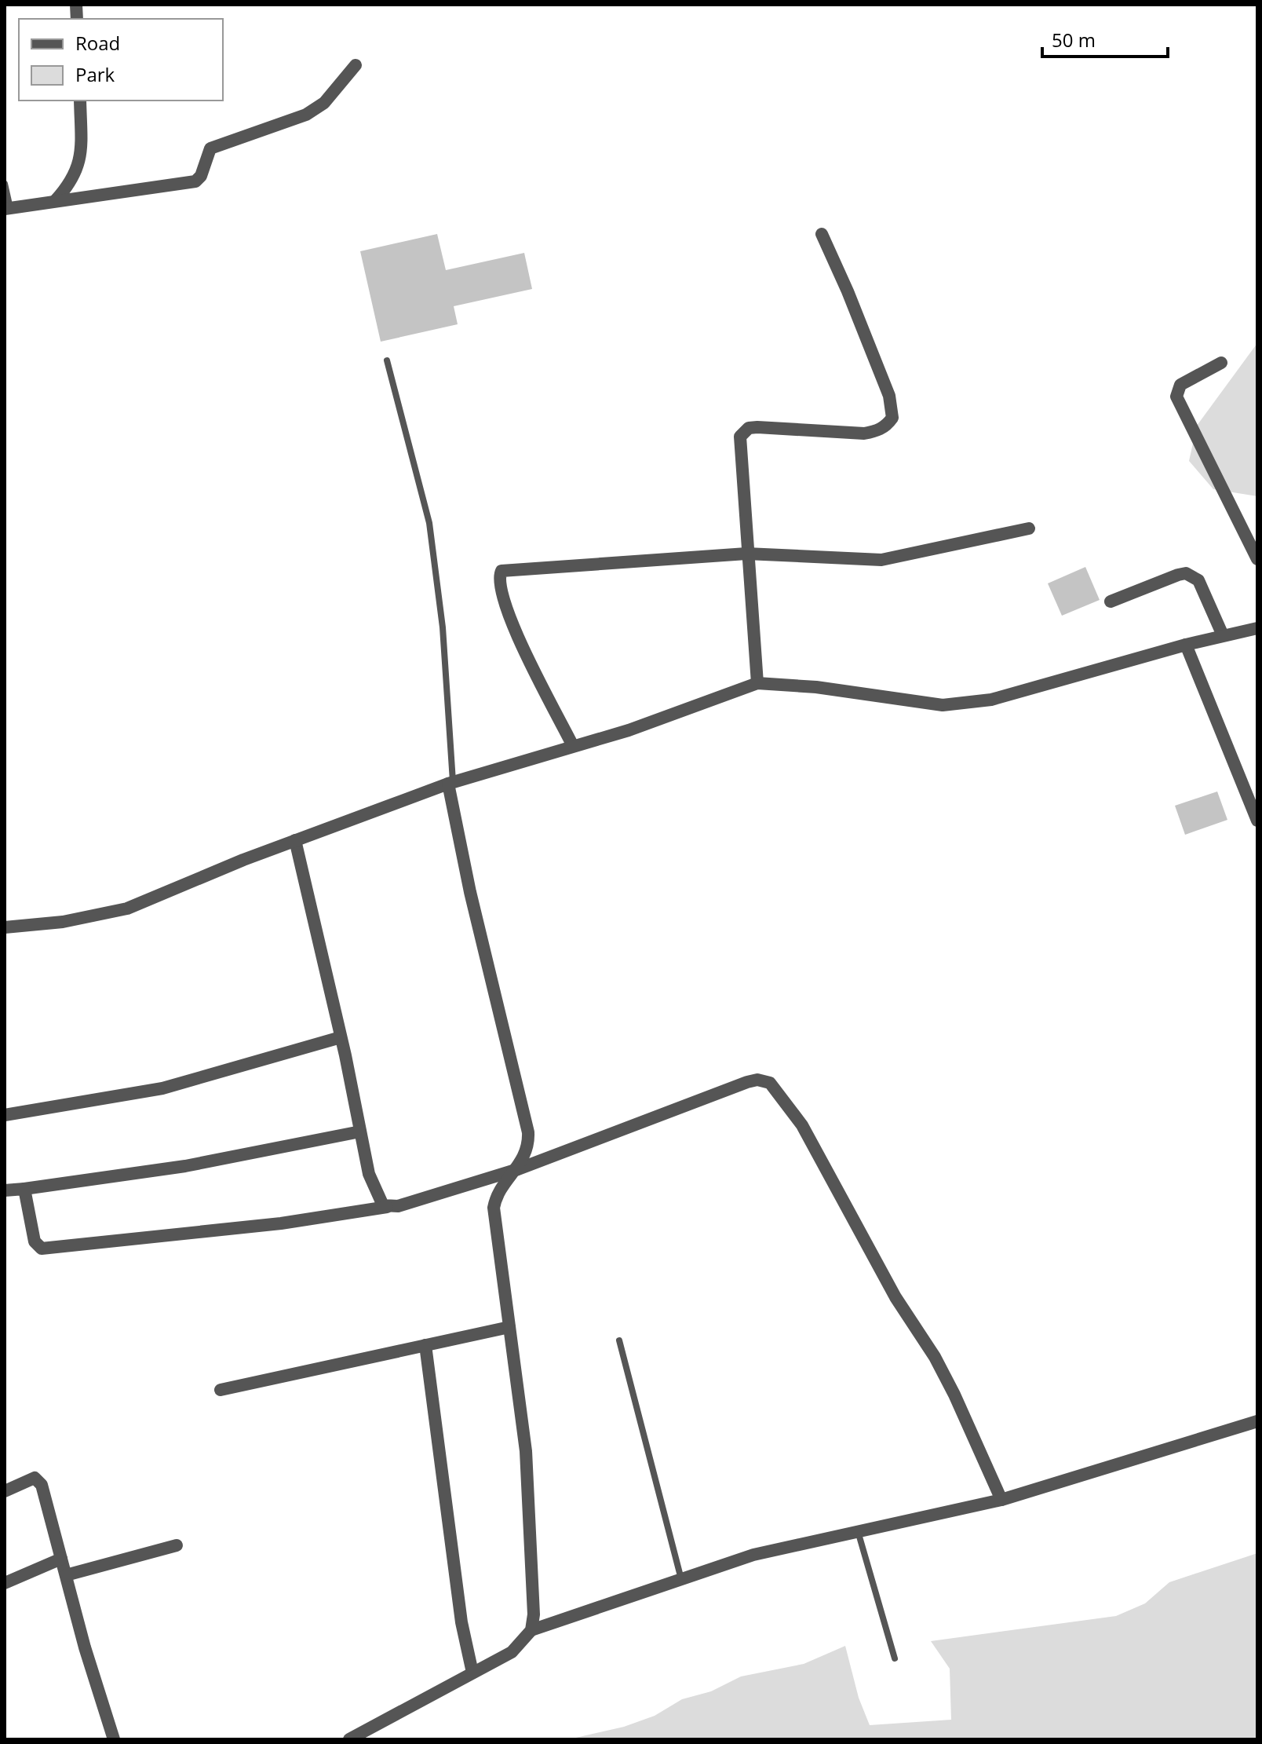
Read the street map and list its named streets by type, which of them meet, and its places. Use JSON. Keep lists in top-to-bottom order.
{
  "legend": ["Road", "Park"],
  "scale_bar": "50 m"
}
